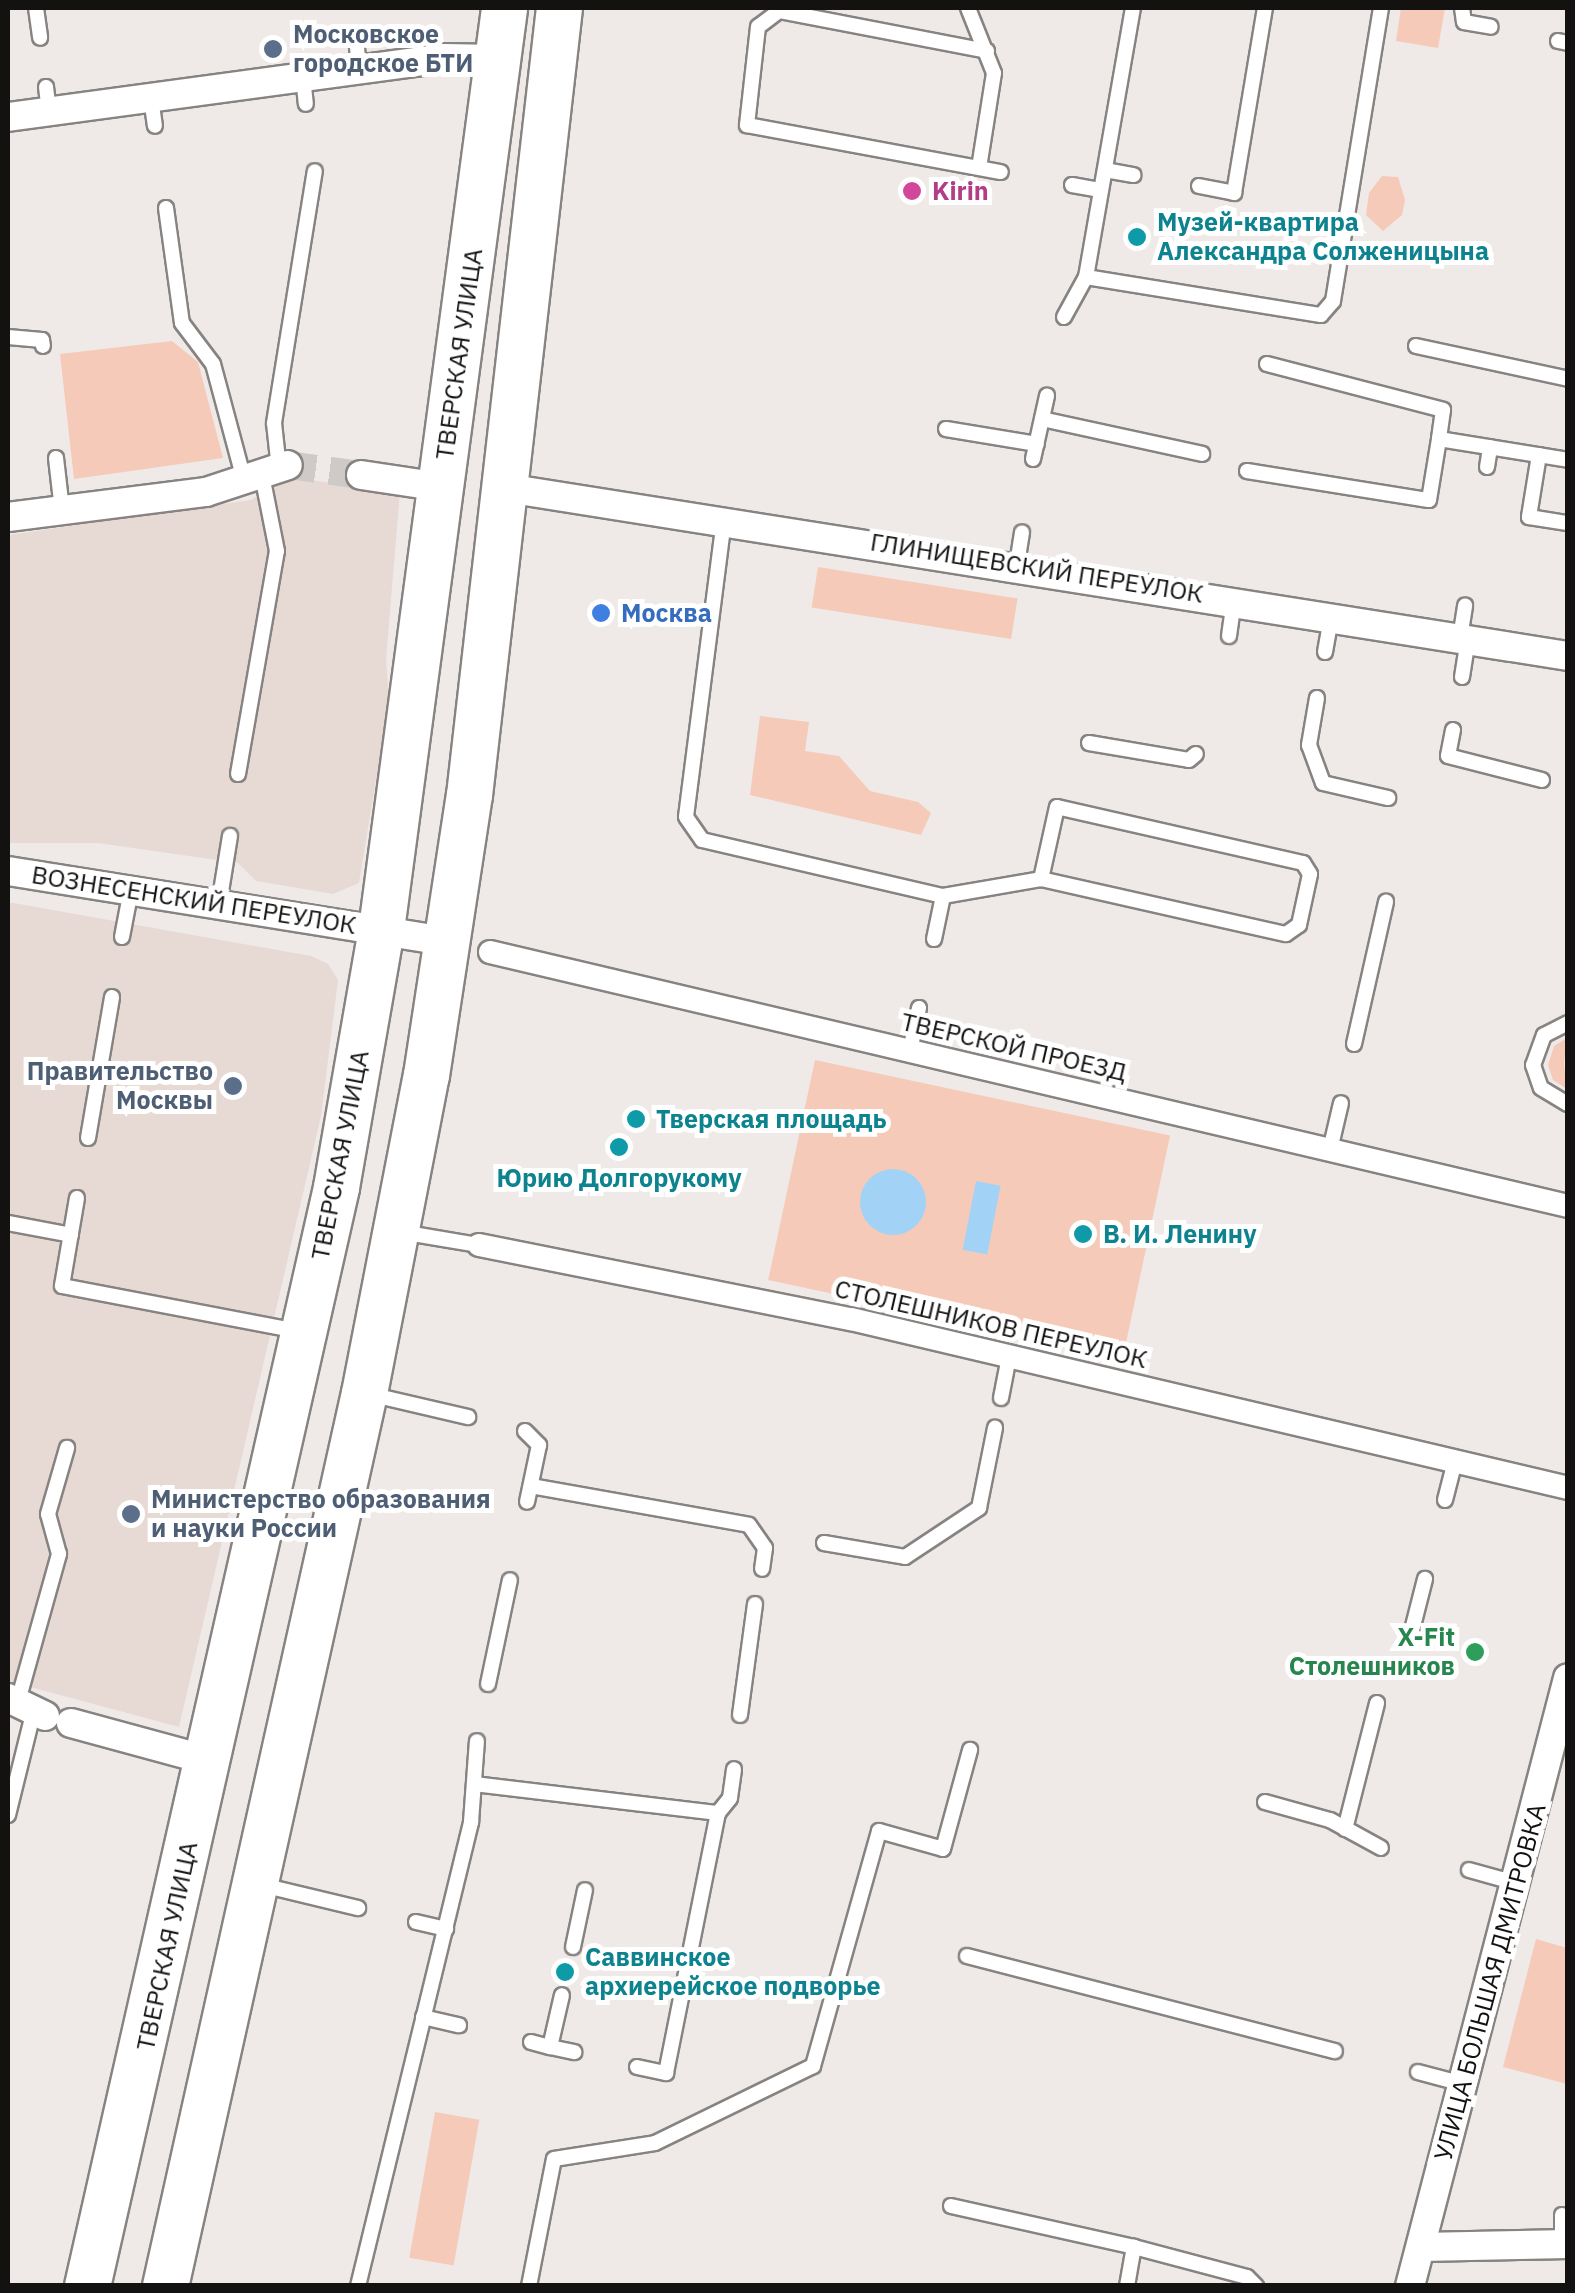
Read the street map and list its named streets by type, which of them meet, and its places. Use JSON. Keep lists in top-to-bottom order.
{
  "streets": {
    "main road": ["ТВЕРСКАЯ УЛИЦА"],
    "street": [
      "ГЛИНИЩЕВСКИЙ ПЕРЕУЛОК",
      "ВОЗНЕСЕНСКИЙ ПЕРЕУЛОК",
      "ТВЕРСКОЙ ПРОЕЗД",
      "СТОЛЕШНИКОВ ПЕРЕУЛОК",
      "УЛИЦА БОЛЬШАЯ ДМИТРОВКА"
    ]
  },
  "crossings": [
    ["ТВЕРСКАЯ УЛИЦА", "ВОЗНЕСЕНСКИЙ ПЕРЕУЛОК"],
    ["ВОЗНЕСЕНСКИЙ ПЕРЕУЛОК", "ТВЕРСКОЙ ПРОЕЗД"]
  ],
  "places": [
    "Московское городское БТИ",
    "Kirin",
    "Музей-квартира Александра Солженицына",
    "Москва",
    "Правительство Москвы",
    "Тверская площадь",
    "Юрию Долгорукому",
    "В. И. Ленину",
    "Министерство образования и науки России",
    "X-Fit Столешников",
    "Саввинское архиерейское подворье"
  ]
}
